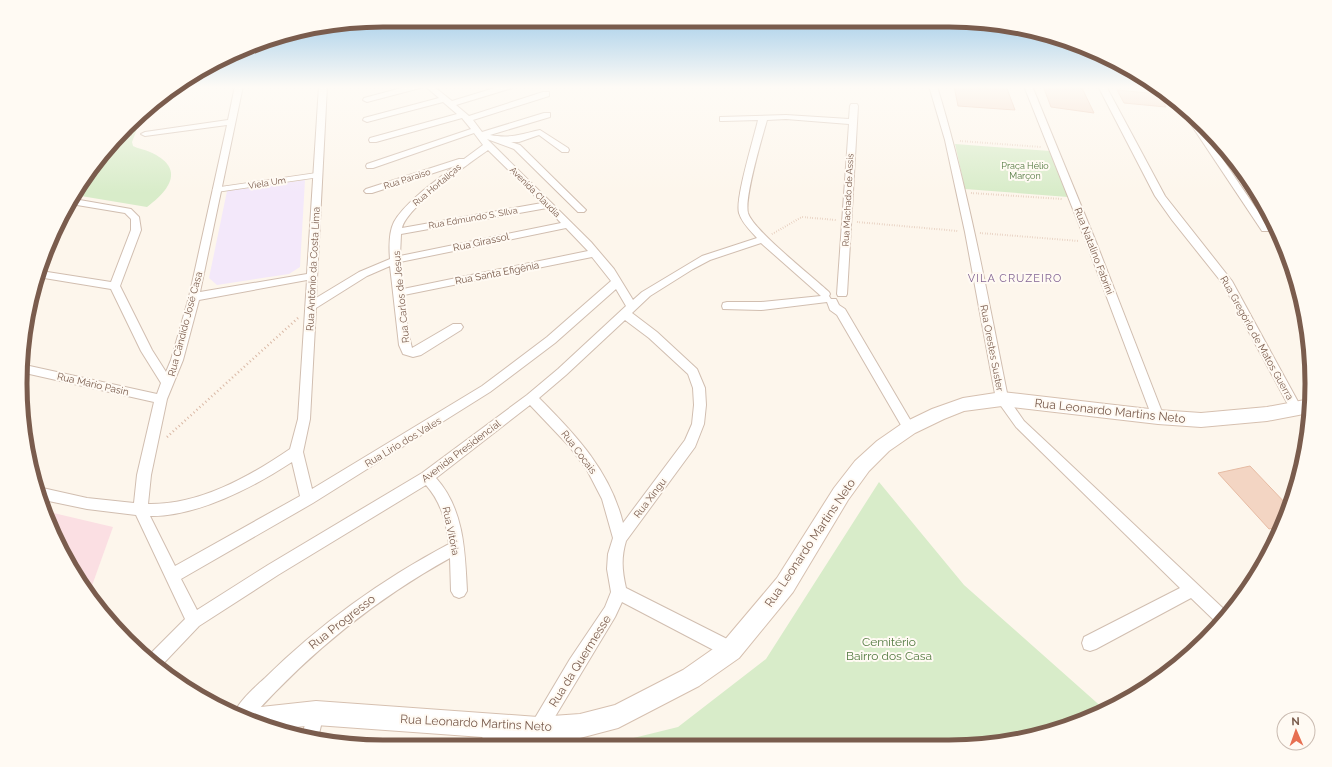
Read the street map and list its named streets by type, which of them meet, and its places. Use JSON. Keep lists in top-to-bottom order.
{
  "streets": {
    "street": [
      "Rua Paraiso",
      "Rua Hortaliças",
      "Avenida Claudia",
      "Rua Machado de Assis",
      "Rua Edmundo S. SIlva",
      "Rua Girassol",
      "Rua Natalino Fabrini",
      "Rua Antônio da Costa Lima",
      "Rua Santa Efigênia",
      "Rua Carlos de Jesus",
      "Rua Cândido José Casa",
      "Rua Gregório de Matos Guerra",
      "Rua Orestes Suster",
      "Rua Mário Pasin",
      "Rua Leonardo Martins Neto",
      "Rua Lirio dos Vales",
      "Avenida Presidencial",
      "Rua Cocais",
      "Rua Xingu",
      "Rua Vitória",
      "Rua Progresso",
      "Rua da Quermesse"
    ],
    "lane": ["Viela Um"]
  },
  "crossings": [
    ["Rua Paraiso", "Rua Hortaliças"],
    ["Viela Um", "Rua Antônio da Costa Lima"],
    ["Viela Um", "Rua Cândido José Casa"],
    ["Rua Hortaliças", "Avenida Claudia"],
    ["Rua Hortaliças", "Rua Edmundo S. SIlva"],
    ["Rua Hortaliças", "Rua Carlos de Jesus"],
    ["Avenida Claudia", "Rua Edmundo S. SIlva"],
    ["Avenida Claudia", "Rua Girassol"],
    ["Avenida Claudia", "Rua Santa Efigênia"],
    ["Avenida Claudia", "Rua Lirio dos Vales"],
    ["Avenida Claudia", "Avenida Presidencial"],
    ["Avenida Claudia", "Rua Xingu"],
    ["Rua Edmundo S. SIlva", "Rua Carlos de Jesus"],
    ["Rua Girassol", "Rua Antônio da Costa Lima"],
    ["Rua Girassol", "Rua Carlos de Jesus"],
    ["Rua Natalino Fabrini", "Rua Leonardo Martins Neto"],
    ["Rua Santa Efigênia", "Rua Carlos de Jesus"],
    ["Rua Cândido José Casa", "Rua Mário Pasin"],
    ["Rua Gregório de Matos Guerra", "Rua Leonardo Martins Neto"],
    ["Rua Orestes Suster", "Rua Leonardo Martins Neto"],
    ["Rua Leonardo Martins Neto", "Rua da Quermesse"],
    ["Avenida Presidencial", "Rua Cocais"],
    ["Avenida Presidencial", "Rua Xingu"],
    ["Avenida Presidencial", "Rua Vitória"],
    ["Rua Cocais", "Rua Xingu"],
    ["Rua Xingu", "Rua da Quermesse"],
    ["Rua Vitória", "Rua Progresso"]
  ],
  "districts": ["VILA CRUZEIRO"],
  "parks": ["Praça Hélio Marçon", "Cemitério Bairro dos Casa"],
  "north": "top"
}
